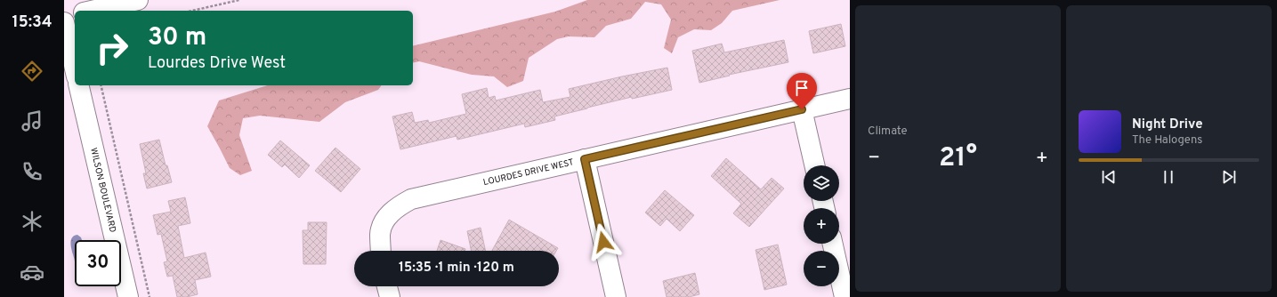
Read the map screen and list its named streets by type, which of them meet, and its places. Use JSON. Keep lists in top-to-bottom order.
{
  "streets": {
    "street": ["LOURDES DRIVE WEST", "WILSON BOULEVARD"]
  },
  "page": {
    "tabs": "15:34",
    "tile": "Climate",
    "turn": ["30 m", "Lourdes Drive West"],
    "song": ["Night Drive", "The Halogens"],
    "heat": ["−", "21°", "+"],
    "map_buttons": ["+", "−"],
    "limit": "30",
    "trip": "15:35 · 1 min · 120 m"
  }
}
